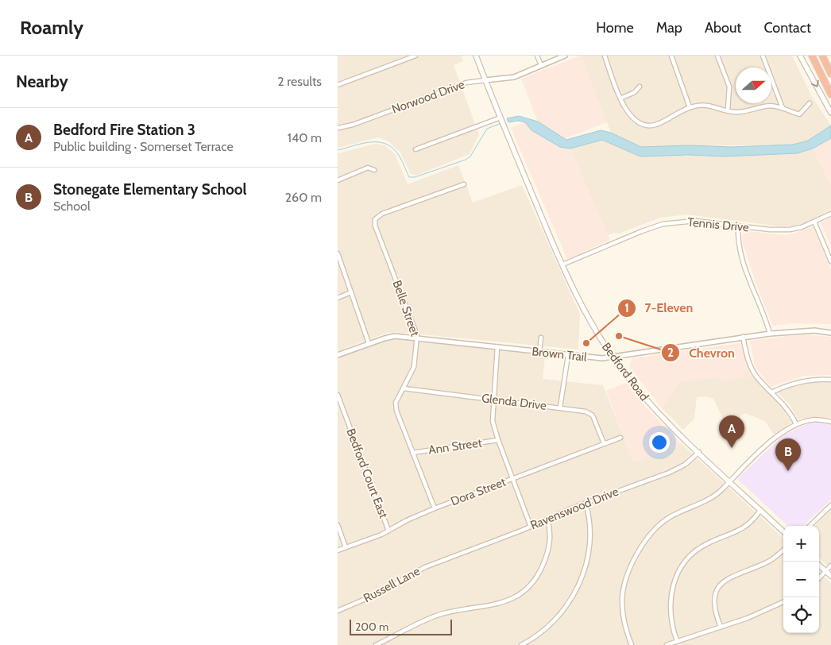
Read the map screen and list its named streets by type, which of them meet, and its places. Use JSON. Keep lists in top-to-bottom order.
{
  "streets": {
    "main road": ["Bedford Road"],
    "street": [
      "Norwood Drive",
      "Tennis Drive",
      "Belle Street",
      "Brown Trail",
      "Glenda Drive",
      "Ann Street",
      "Bedford Court East",
      "Dora Street",
      "Ravenswood Drive",
      "Russell Lane"
    ]
  },
  "crossings": [
    ["Norwood Drive", "Bedford Road"],
    ["Tennis Drive", "Bedford Road"],
    ["Belle Street", "Brown Trail"],
    ["Belle Street", "Glenda Drive"],
    ["Belle Street", "Ann Street"],
    ["Belle Street", "Dora Street"],
    ["Brown Trail", "Bedford Road"],
    ["Bedford Road", "Ravenswood Drive"],
    ["Glenda Drive", "Dora Street"],
    ["Bedford Court East", "Dora Street"],
    ["Ravenswood Drive", "Russell Lane"]
  ],
  "places": ["Chevron", "7-Eleven"],
  "scale_bar": "200 m",
  "north": "right",
  "page": {
    "header": "Roamly",
    "nav": [
      "Home",
      "Map",
      "About",
      "Contact"
    ],
    "heading": ["Nearby", "2 results"],
    "list": [
      {
        "mark": "A",
        "name": "Bedford Fire Station 3",
        "note": "Public building · Somerset Terrace",
        "value": "140 m"
      },
      {
        "mark": "B",
        "name": "Stonegate Elementary School",
        "note": "School",
        "value": "260 m"
      }
    ],
    "pins": ["A", "B"],
    "map_buttons": ["+", "−"],
    "scale": "200 m"
  }
}
